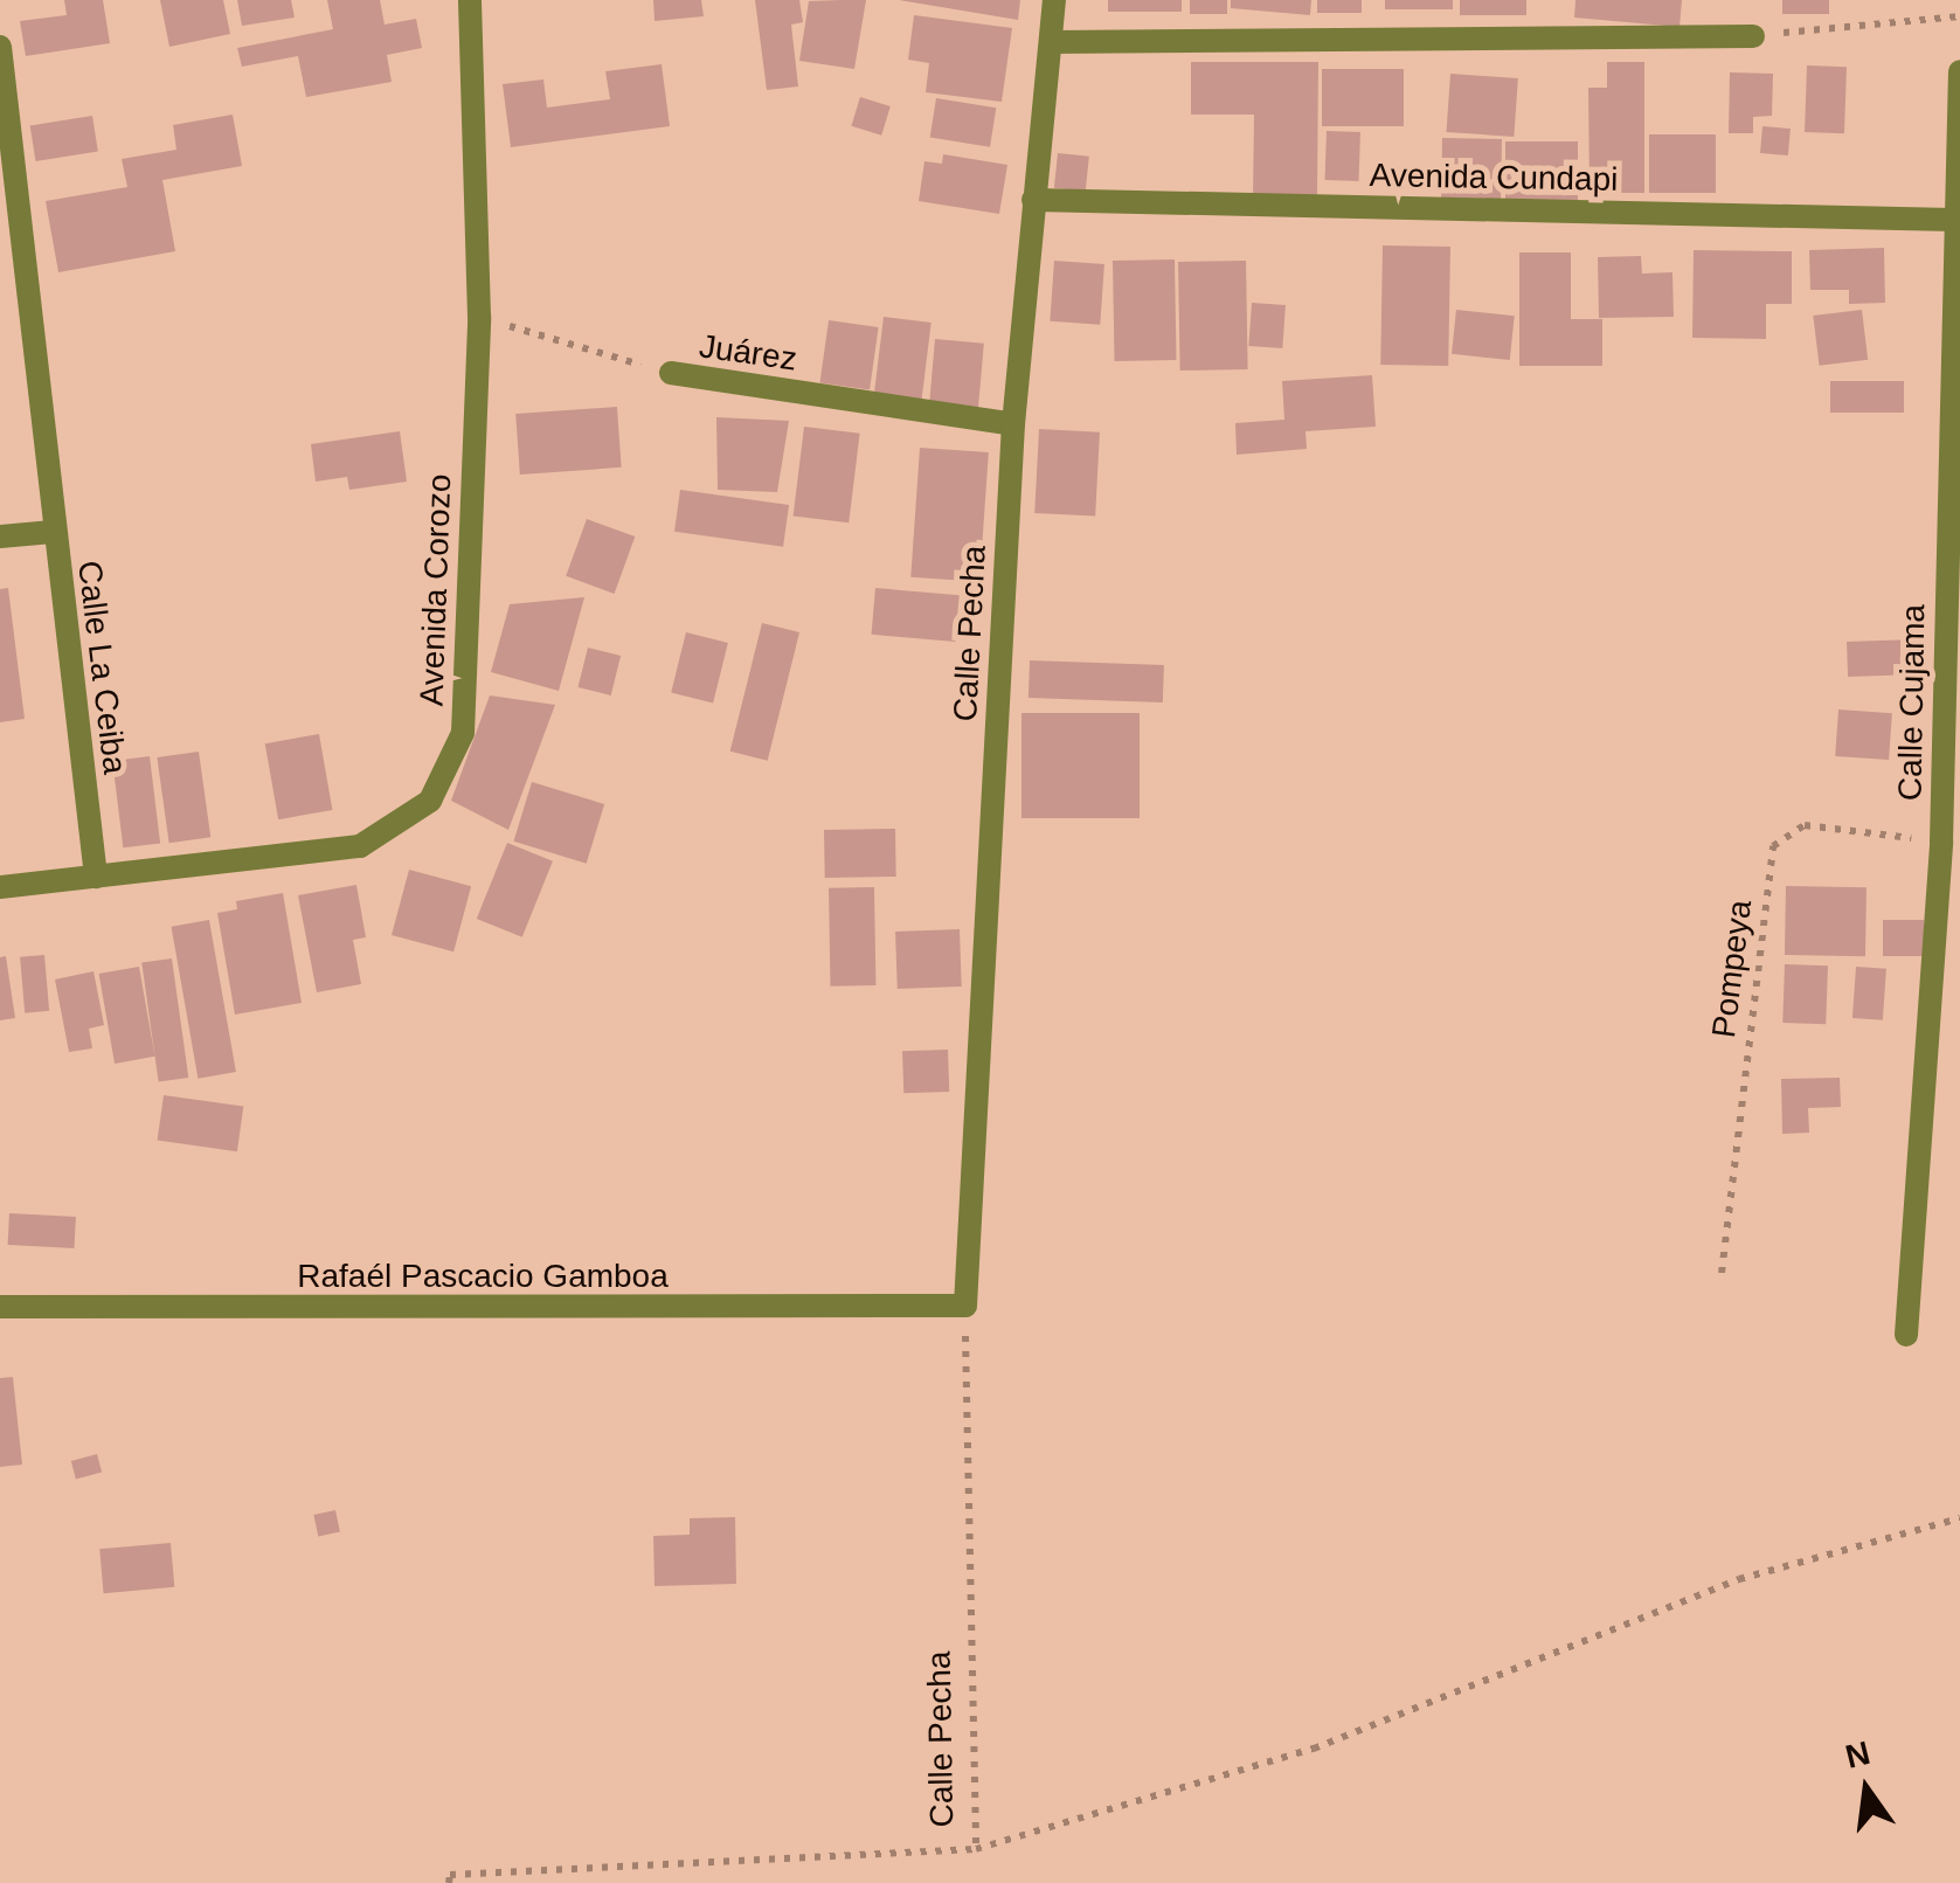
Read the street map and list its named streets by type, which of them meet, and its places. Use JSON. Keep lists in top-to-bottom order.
{
  "streets": {
    "street": [
      "Avenida Cundapi",
      "Juárez",
      "Avenida Corozo",
      "Calle Pecha",
      "Calle La Ceiba",
      "Calle Cujama",
      "Rafaél Pascacio Gamboa"
    ],
    "path": ["Pompeya"]
  },
  "crossings": [
    ["Avenida Cundapi", "Calle Pecha"],
    ["Avenida Cundapi", "Calle Cujama"],
    ["Juárez", "Avenida Corozo"],
    ["Juárez", "Calle Pecha"],
    ["Avenida Corozo", "Calle La Ceiba"],
    ["Calle Pecha", "Rafaél Pascacio Gamboa"],
    ["Calle Cujama", "Pompeya"]
  ],
  "north": "top"
}
